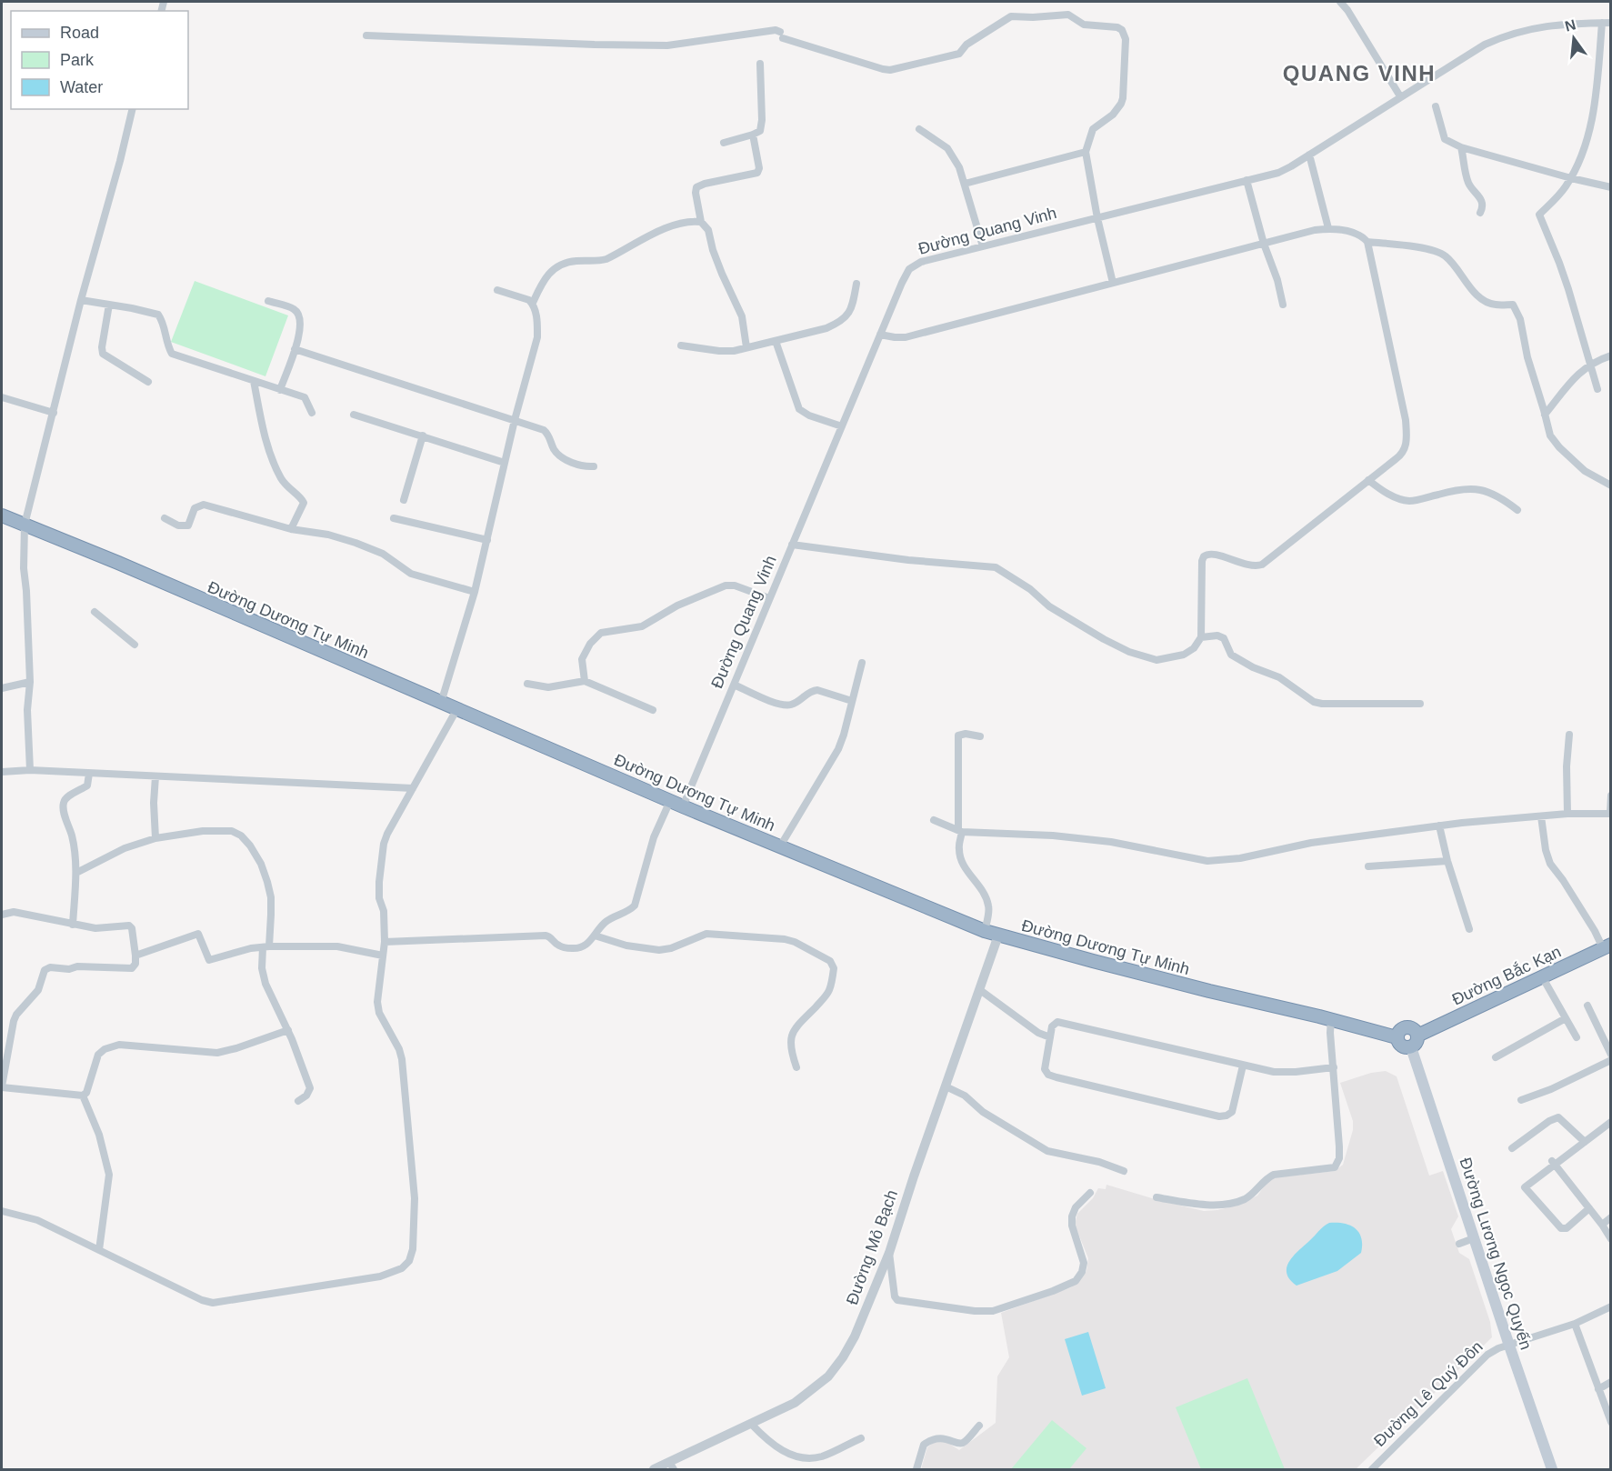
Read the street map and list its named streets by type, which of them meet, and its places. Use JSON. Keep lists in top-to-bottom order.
{
  "streets": {
    "highway": ["Đường Dương Tự Minh", "Đường Bắc Kạn"],
    "main road": ["Đường Lương Ngọc Quyến"],
    "street": ["Đường Quang Vinh", "Đường Mỏ Bạch", "Đường Lê Quý Đôn"]
  },
  "crossings": [
    ["Đường Quang Vinh", "Đường Dương Tự Minh"],
    ["Đường Dương Tự Minh", "Đường Bắc Kạn"],
    ["Đường Dương Tự Minh", "Đường Mỏ Bạch"],
    ["Đường Dương Tự Minh", "Đường Lương Ngọc Quyến"],
    ["Đường Bắc Kạn", "Đường Lương Ngọc Quyến"],
    ["Đường Lương Ngọc Quyến", "Đường Lê Quý Đôn"]
  ],
  "districts": ["QUANG VINH"],
  "legend": ["Road", "Park", "Water"],
  "north": "top"
}
